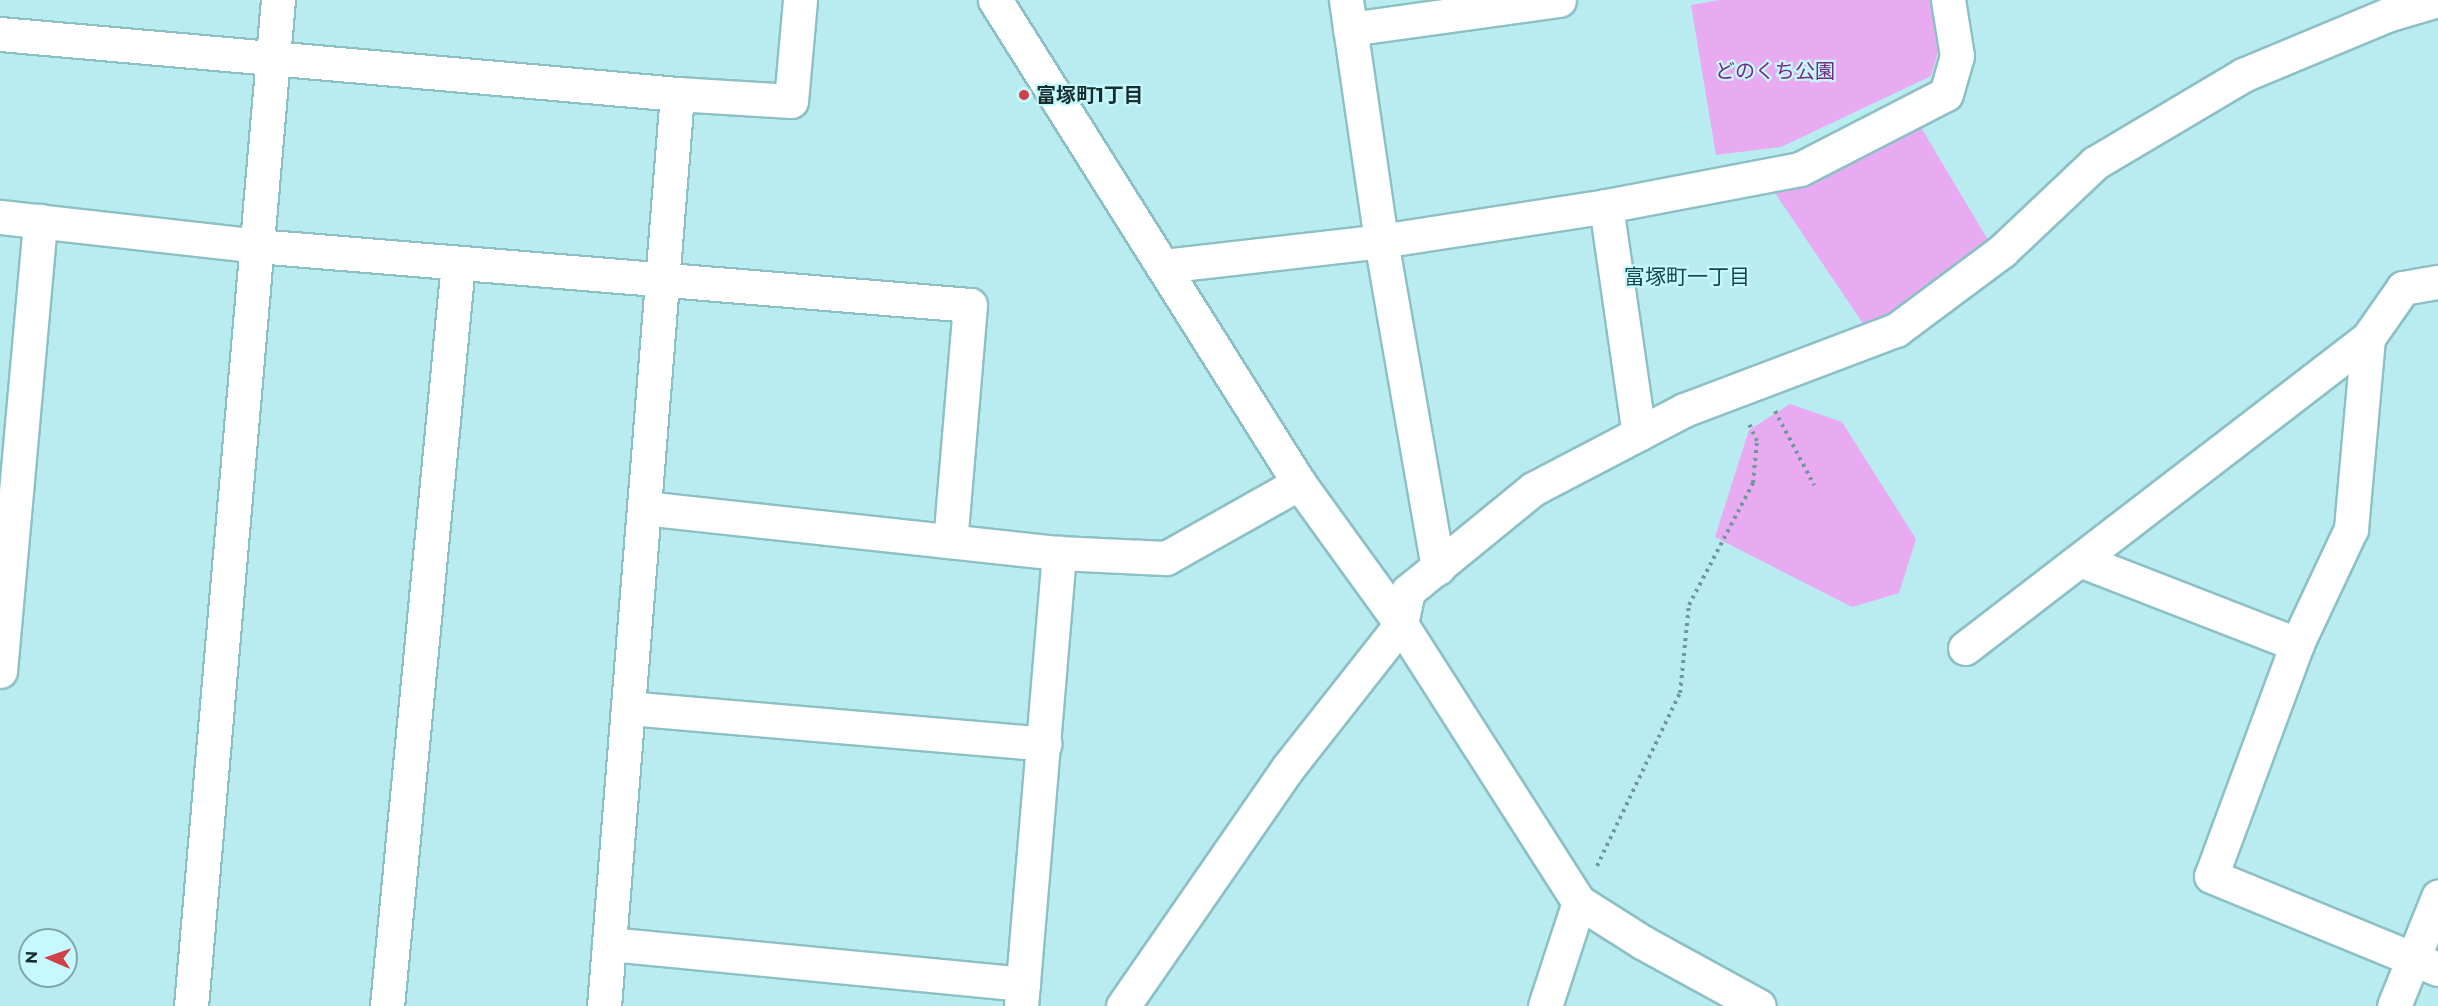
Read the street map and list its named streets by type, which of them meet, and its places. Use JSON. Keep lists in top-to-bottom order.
{
  "districts": ["富塚町一丁目"],
  "parks": ["どのくち公園"],
  "places": ["富塚町1丁目"],
  "north": "left"
}
